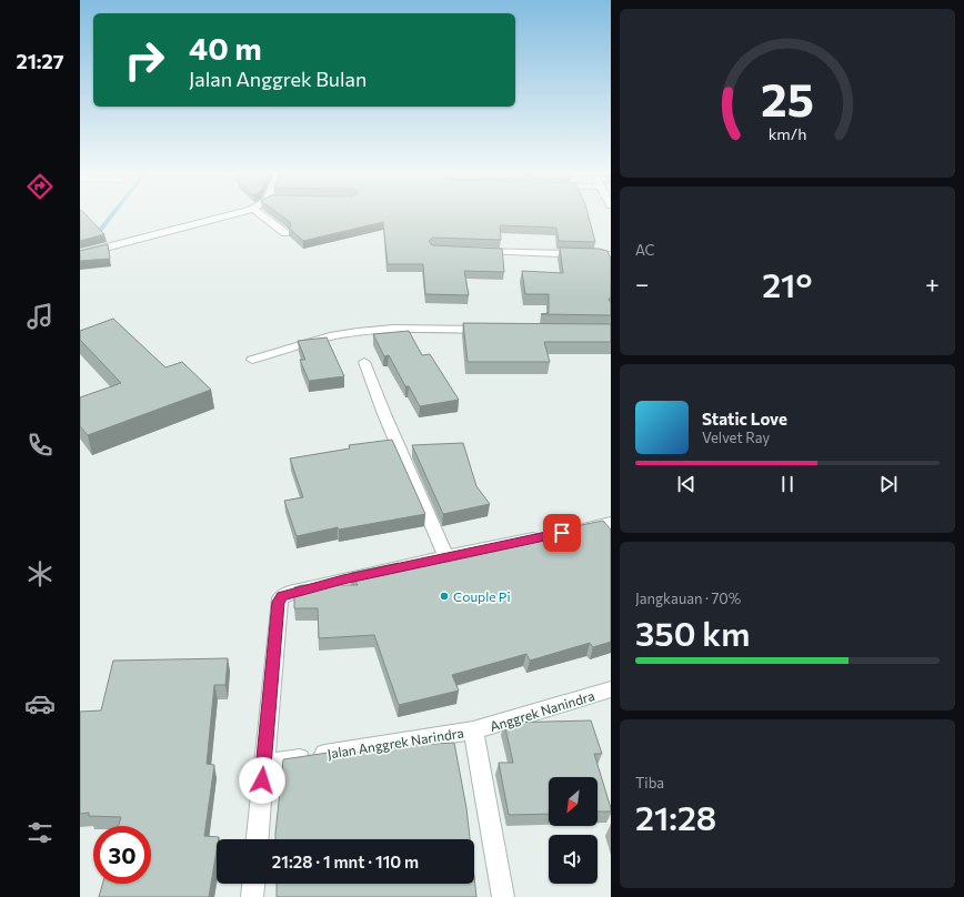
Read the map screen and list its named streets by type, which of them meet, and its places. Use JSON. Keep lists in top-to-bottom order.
{
  "streets": {
    "street": ["Anggrek Nanindra", "Jalan Anggrek Narindra"]
  },
  "crossings": [
    ["Anggrek Nanindra", "Jalan Anggrek Narindra"]
  ],
  "places": ["Couple Pi"],
  "north": "bottom left",
  "page": {
    "tabs": "21:27",
    "turn": ["40 m", "Jalan Anggrek Bulan"],
    "tile": [
      "AC",
      ["Jangkauan · 70%", "350 km"],
      ["Tiba", "21:28"]
    ],
    "heat": ["−", "21°", "+"],
    "song": ["Static Love", "Velvet Ray"],
    "limit": "30",
    "trip": "21:28 · 1 mnt · 110 m",
    "gauge": ["25", "km/h"]
  }
}
